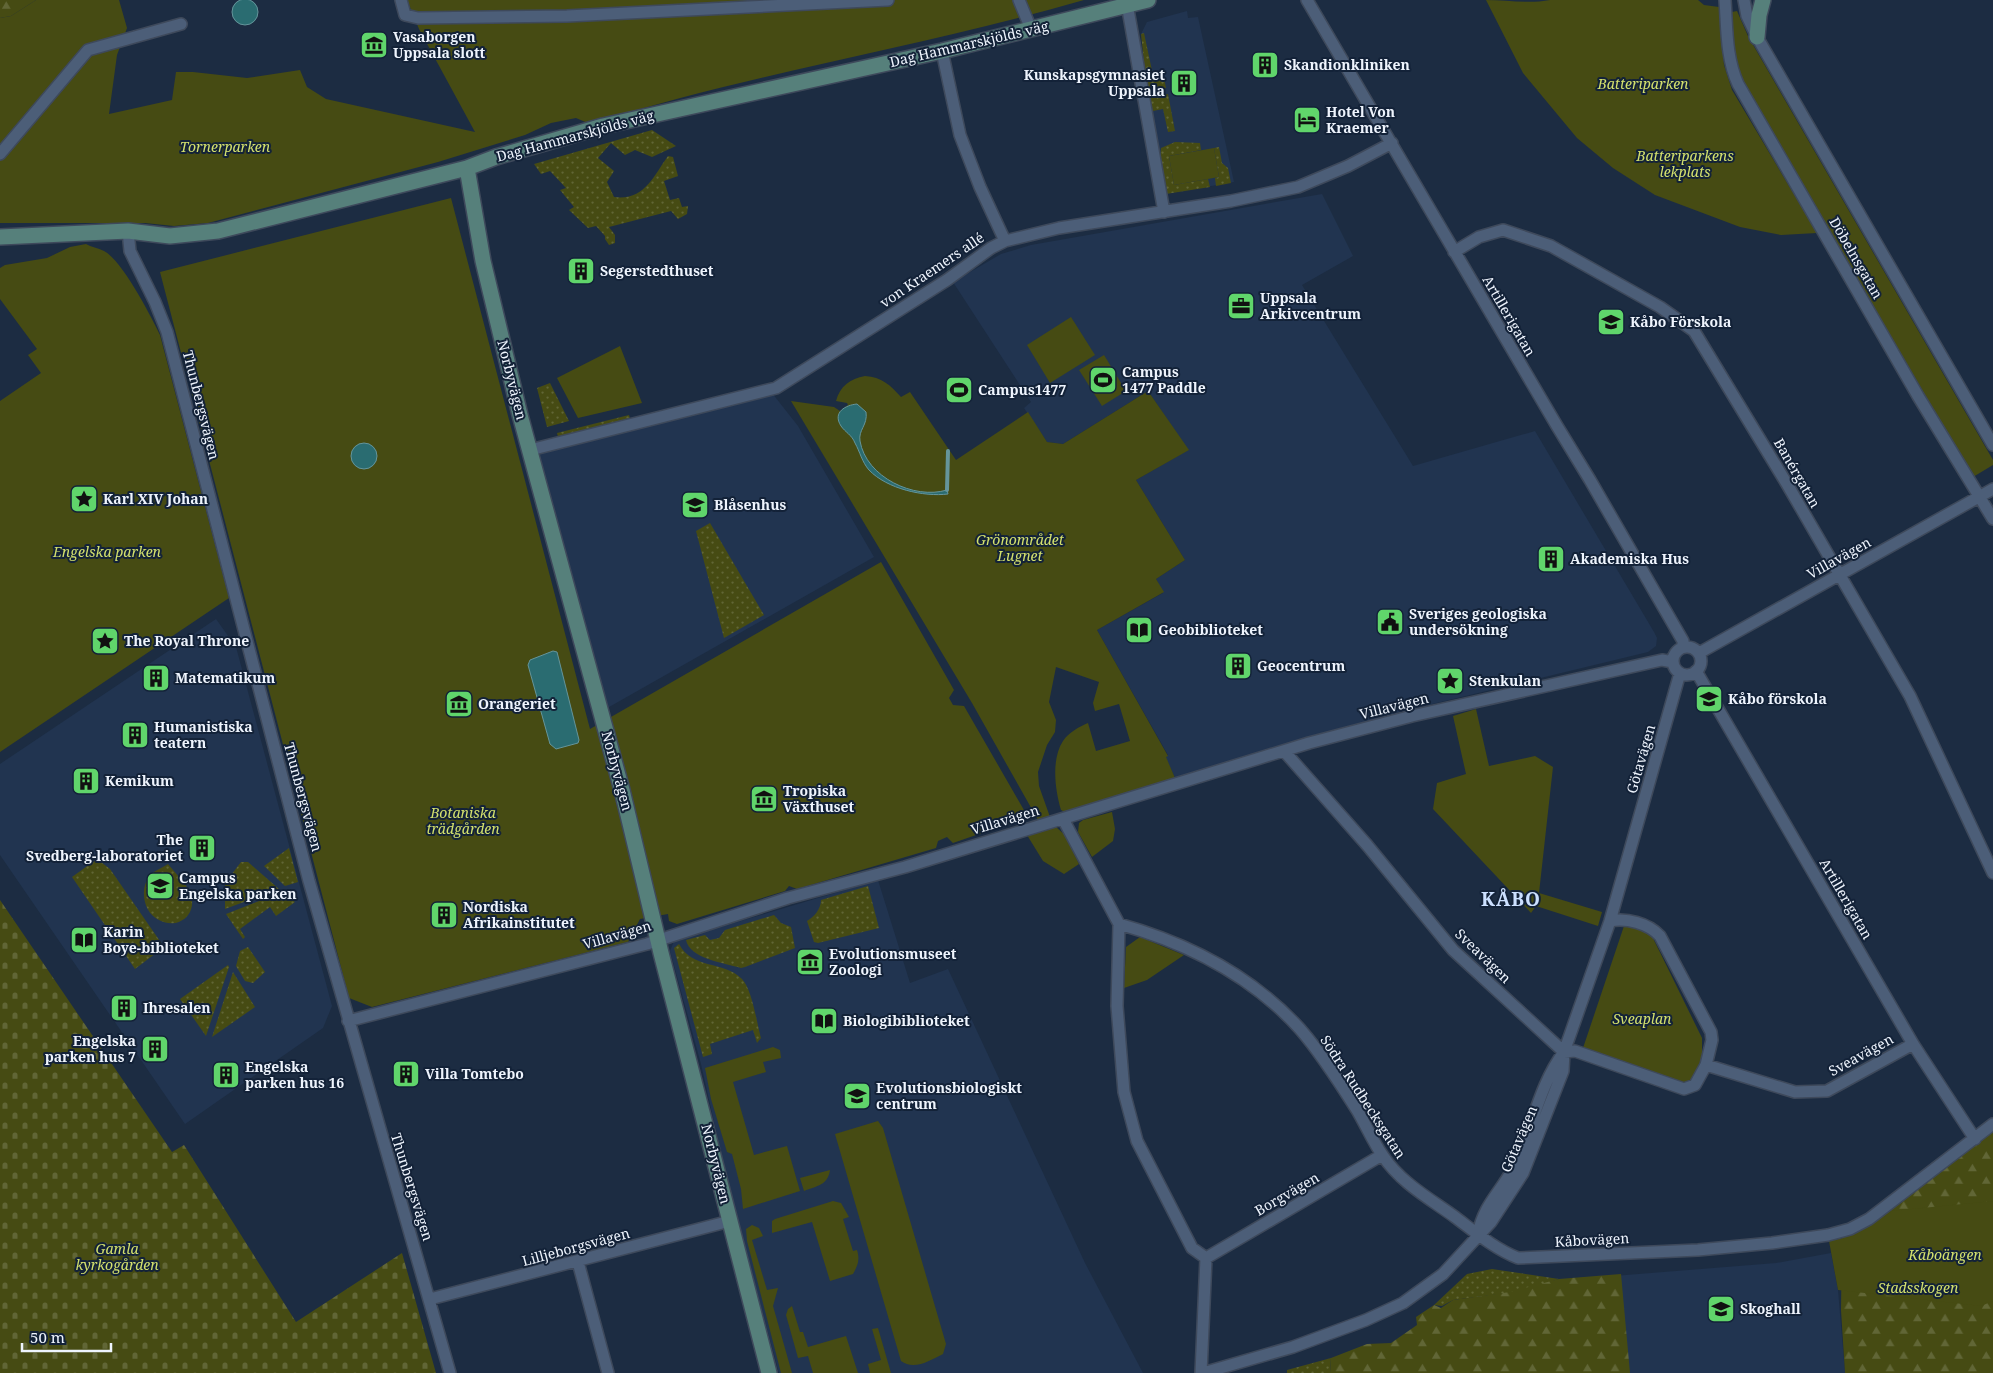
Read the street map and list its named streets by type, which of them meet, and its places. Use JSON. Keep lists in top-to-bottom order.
{
  "streets": {
    "street": [
      "Dag Hammarskjölds väg",
      "Döbelnsgatan",
      "von Kraemers allé",
      "Artillerigatan",
      "Norbyvägen",
      "Thunbergsvägen",
      "Banérgatan",
      "Villavägen",
      "Götavägen",
      "Sveavägen",
      "Södra Rudbecksgatan",
      "Borgvägen",
      "Kåbovägen",
      "Lilljeborgsvägen"
    ]
  },
  "crossings": [
    ["Dag Hammarskjölds väg", "Norbyvägen"],
    ["Dag Hammarskjölds väg", "Thunbergsvägen"],
    ["Döbelnsgatan", "Villavägen"],
    ["von Kraemers allé", "Artillerigatan"],
    ["von Kraemers allé", "Norbyvägen"],
    ["Artillerigatan", "Banérgatan"],
    ["Artillerigatan", "Villavägen"],
    ["Artillerigatan", "Götavägen"],
    ["Artillerigatan", "Sveavägen"],
    ["Artillerigatan", "Kåbovägen"],
    ["Norbyvägen", "Villavägen"],
    ["Norbyvägen", "Lilljeborgsvägen"],
    ["Thunbergsvägen", "Villavägen"],
    ["Thunbergsvägen", "Lilljeborgsvägen"],
    ["Banérgatan", "Villavägen"],
    ["Villavägen", "Götavägen"],
    ["Villavägen", "Sveavägen"],
    ["Götavägen", "Sveavägen"],
    ["Götavägen", "Södra Rudbecksgatan"],
    ["Götavägen", "Kåbovägen"],
    ["Södra Rudbecksgatan", "Borgvägen"],
    ["Södra Rudbecksgatan", "Kåbovägen"]
  ],
  "districts": ["KÅBO"],
  "parks": [
    "Batteriparken",
    "Tornerparken",
    "Batteriparkens lekplats",
    "Grönområdet Lugnet",
    "Engelska parken",
    "Botaniska trädgården",
    "Sveaplan",
    "Gamla kyrkogården",
    "Kåboängen",
    "Stadsskogen"
  ],
  "places": {
    "museum": [
      "Vasaborgen Uppsala slott",
      "Orangeriet",
      "Tropiska Växthuset",
      "Evolutionsmuseet Zoologi"
    ],
    "building": [
      "Skandionkliniken",
      "Kunskapsgymnasiet Uppsala",
      "Segerstedthuset",
      "Akademiska Hus",
      "Geocentrum",
      "Matematikum",
      "Humanistiska teatern",
      "Kemikum",
      "The Svedberg-laboratoriet",
      "Nordiska Afrikainstitutet",
      "Ihresalen",
      "Engelska parken hus 7",
      "Villa Tomtebo",
      "Engelska parken hus 16"
    ],
    "hotel": ["Hotel Von Kraemer"],
    "office": ["Uppsala Arkivcentrum"],
    "school or university": [
      "Kåbo Förskola",
      "Blåsenhus",
      "Kåbo förskola",
      "Campus Engelska parken",
      "Evolutionsbiologiskt centrum",
      "Skoghall"
    ],
    "sports": ["Campus 1477 Paddle", "Campus1477"],
    "place": ["Karl XIV Johan", "The Royal Throne", "Stenkulan"],
    "public building": ["Sveriges geologiska undersökning"],
    "library": ["Geobiblioteket", "Karin Boye-biblioteket", "Biologibiblioteket"]
  },
  "scale_bar": "50 m"
}
